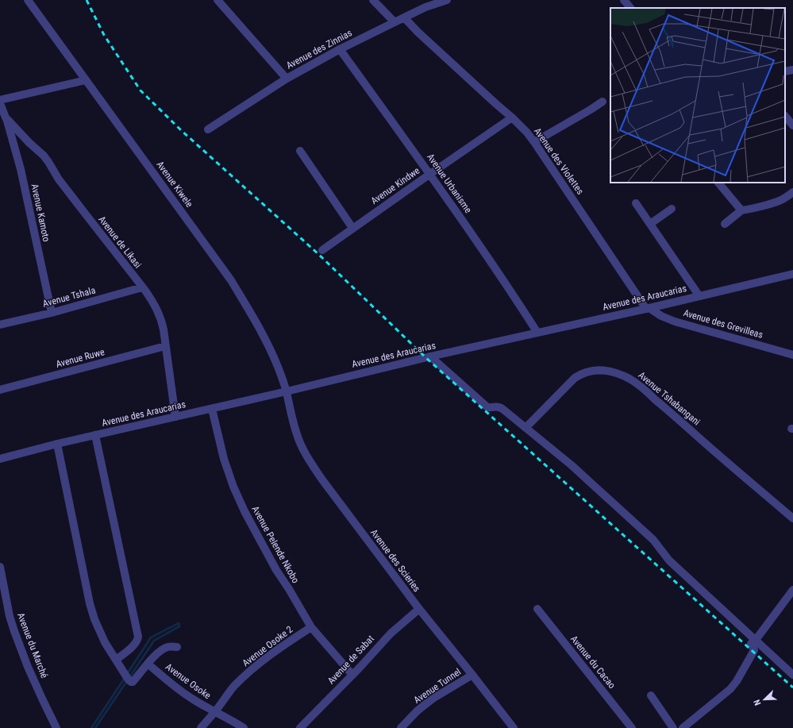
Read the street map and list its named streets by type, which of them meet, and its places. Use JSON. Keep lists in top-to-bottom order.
{
  "streets": {
    "street": [
      "Avenue des Zinnias",
      "Avenue des Violettes",
      "Avenue Urbanisme",
      "Avenue Kiwele",
      "Avenue Kindwe",
      "Avenue Kamoto",
      "Avenue de Likasi",
      "Avenue Tshala",
      "Avenue des Araucarias",
      "Avenue des Grevilleas",
      "Avenue Ruwe",
      "Avenue Tshabangani",
      "Avenue Pelende Nkobo",
      "Avenue des Scieries",
      "Avenue du Marché",
      "Avenue Osoke 2",
      "Avenue de Sabat",
      "Avenue du Cacao",
      "Avenue Osoke",
      "Avenue Tunnel"
    ]
  },
  "crossings": [
    ["Avenue des Zinnias", "Avenue des Violettes"],
    ["Avenue des Zinnias", "Avenue Urbanisme"],
    ["Avenue des Violettes", "Avenue Kindwe"],
    ["Avenue des Violettes", "Avenue des Araucarias"],
    ["Avenue des Violettes", "Avenue des Grevilleas"],
    ["Avenue Urbanisme", "Avenue Kindwe"],
    ["Avenue Urbanisme", "Avenue des Araucarias"],
    ["Avenue Kiwele", "Avenue des Araucarias"],
    ["Avenue Kiwele", "Avenue des Scieries"],
    ["Avenue Kamoto", "Avenue de Likasi"],
    ["Avenue Kamoto", "Avenue Tshala"],
    ["Avenue de Likasi", "Avenue Tshala"],
    ["Avenue de Likasi", "Avenue des Araucarias"],
    ["Avenue de Likasi", "Avenue Ruwe"],
    ["Avenue des Araucarias", "Avenue des Grevilleas"],
    ["Avenue des Araucarias", "Avenue Pelende Nkobo"],
    ["Avenue des Araucarias", "Avenue des Scieries"],
    ["Avenue Pelende Nkobo", "Avenue Osoke 2"],
    ["Avenue Pelende Nkobo", "Avenue de Sabat"],
    ["Avenue des Scieries", "Avenue de Sabat"],
    ["Avenue des Scieries", "Avenue Tunnel"],
    ["Avenue Osoke 2", "Avenue Osoke"]
  ],
  "north": "bottom left"
}
